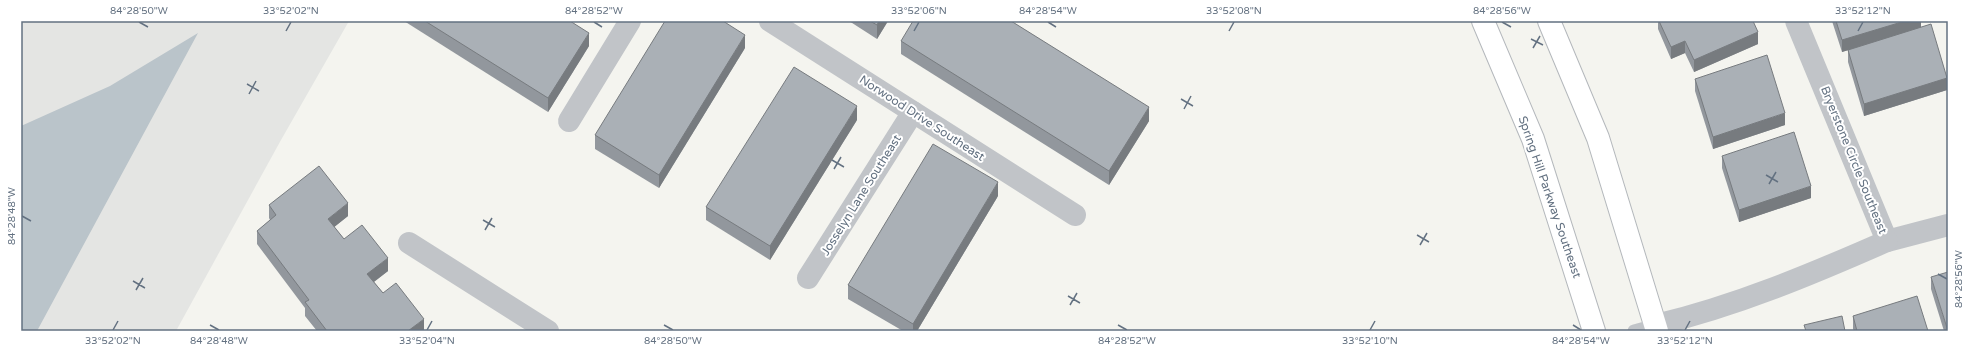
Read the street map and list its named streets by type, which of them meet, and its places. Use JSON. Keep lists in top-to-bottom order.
{
  "streets": {
    "street": [
      "Norwood Drive Southeast",
      "Bryerstone Circle Southeast",
      "Josselyn Lane Southeast",
      "Spring Hill Parkway Southeast"
    ]
  },
  "crossings": [
    ["Norwood Drive Southeast", "Josselyn Lane Southeast"]
  ],
  "coordinates": [
    "84°28'50\"W",
    "33°52'02\"N",
    "84°28'52\"W",
    "33°52'06\"N",
    "84°28'54\"W",
    "33°52'08\"N",
    "84°28'56\"W",
    "33°52'12\"N",
    "84°28'48\"W",
    "33°52'04\"N",
    "33°52'10\"N"
  ]
}
